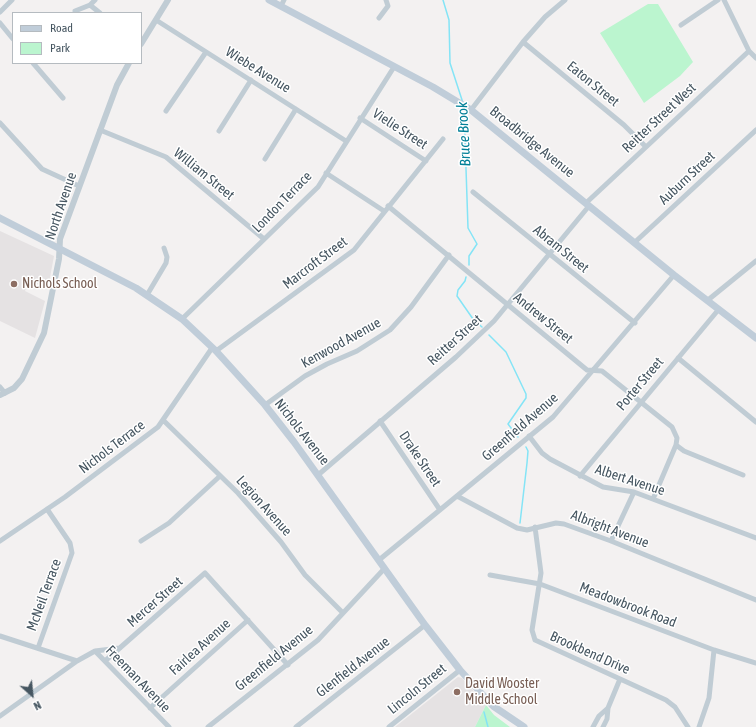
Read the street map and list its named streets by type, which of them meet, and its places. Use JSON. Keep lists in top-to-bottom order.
{
  "streets": {
    "main road": ["Broadbridge Avenue", "Nichols Avenue"],
    "street": [
      "Wiebe Avenue",
      "Eaton Street",
      "Reitter Street West",
      "Vielie Street",
      "William Street",
      "Auburn Street",
      "London Terrace",
      "North Avenue",
      "Abram Street",
      "Marcroft Street",
      "Andrew Street",
      "Reitter Street",
      "Kenwood Avenue",
      "Porter Street",
      "Greenfield Avenue",
      "Nichols Terrace",
      "Drake Street",
      "Albert Avenue",
      "Legion Avenue",
      "Albright Avenue",
      "McNeil Terrace",
      "Mercer Street",
      "Meadowbrook Road",
      "Fairlea Avenue",
      "Brookbend Drive",
      "Glenfield Avenue",
      "Freeman Avenue",
      "Lincoln Street"
    ]
  },
  "crossings": [
    ["Wiebe Avenue", "London Terrace"],
    ["Eaton Street", "Reitter Street West"],
    ["Reitter Street West", "Broadbridge Avenue"],
    ["Reitter Street West", "Reitter Street"],
    ["Vielie Street", "London Terrace"],
    ["Vielie Street", "Marcroft Street"],
    ["Broadbridge Avenue", "Auburn Street"],
    ["Broadbridge Avenue", "London Terrace"],
    ["Broadbridge Avenue", "Reitter Street"],
    ["Broadbridge Avenue", "Porter Street"],
    ["Broadbridge Avenue", "Greenfield Avenue"],
    ["William Street", "London Terrace"],
    ["William Street", "North Avenue"],
    ["London Terrace", "Nichols Avenue"],
    ["North Avenue", "Nichols Avenue"],
    ["Abram Street", "Reitter Street"],
    ["Abram Street", "Greenfield Avenue"],
    ["Marcroft Street", "Andrew Street"],
    ["Marcroft Street", "Nichols Avenue"],
    ["Marcroft Street", "Nichols Terrace"],
    ["Andrew Street", "Reitter Street"],
    ["Andrew Street", "Kenwood Avenue"],
    ["Andrew Street", "Porter Street"],
    ["Andrew Street", "Greenfield Avenue"],
    ["Reitter Street", "Nichols Avenue"],
    ["Reitter Street", "Drake Street"],
    ["Kenwood Avenue", "Nichols Avenue"],
    ["Porter Street", "Albert Avenue"],
    ["Greenfield Avenue", "Nichols Avenue"],
    ["Greenfield Avenue", "Drake Street"],
    ["Greenfield Avenue", "Albert Avenue"],
    ["Greenfield Avenue", "Legion Avenue"],
    ["Greenfield Avenue", "Albright Avenue"],
    ["Nichols Avenue", "Nichols Terrace"],
    ["Nichols Avenue", "Glenfield Avenue"],
    ["Nichols Avenue", "Lincoln Street"],
    ["Nichols Terrace", "Legion Avenue"],
    ["Nichols Terrace", "McNeil Terrace"],
    ["Albright Avenue", "Brookbend Drive"],
    ["Mercer Street", "Fairlea Avenue"],
    ["Mercer Street", "Freeman Avenue"],
    ["Meadowbrook Road", "Brookbend Drive"],
    ["Fairlea Avenue", "Freeman Avenue"]
  ],
  "water": ["Bruce Brook"],
  "places": ["Nichols School", "David Wooster Middle School"],
  "legend": ["Road", "Park"],
  "north": "bottom right"
}
